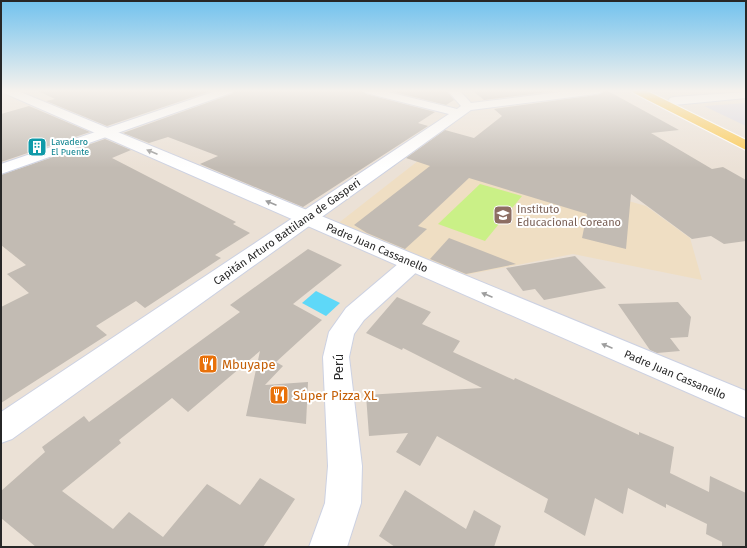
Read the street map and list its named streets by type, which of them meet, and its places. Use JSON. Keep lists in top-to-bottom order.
{
  "streets": {
    "street": ["Capitán Arturo Battilana de Gasperi", "Padre Juan Cassanello", "Perú"]
  },
  "crossings": [
    ["Capitán Arturo Battilana de Gasperi", "Padre Juan Cassanello"],
    ["Padre Juan Cassanello", "Perú"]
  ],
  "one_way": ["Padre Juan Cassanello"],
  "places": {
    "building": ["Lavadero El Puente"],
    "school or university": ["Instituto Educacional Coreano"],
    "restaurant": ["Mbuyape", "Súper Pizza XL"]
  }
}
